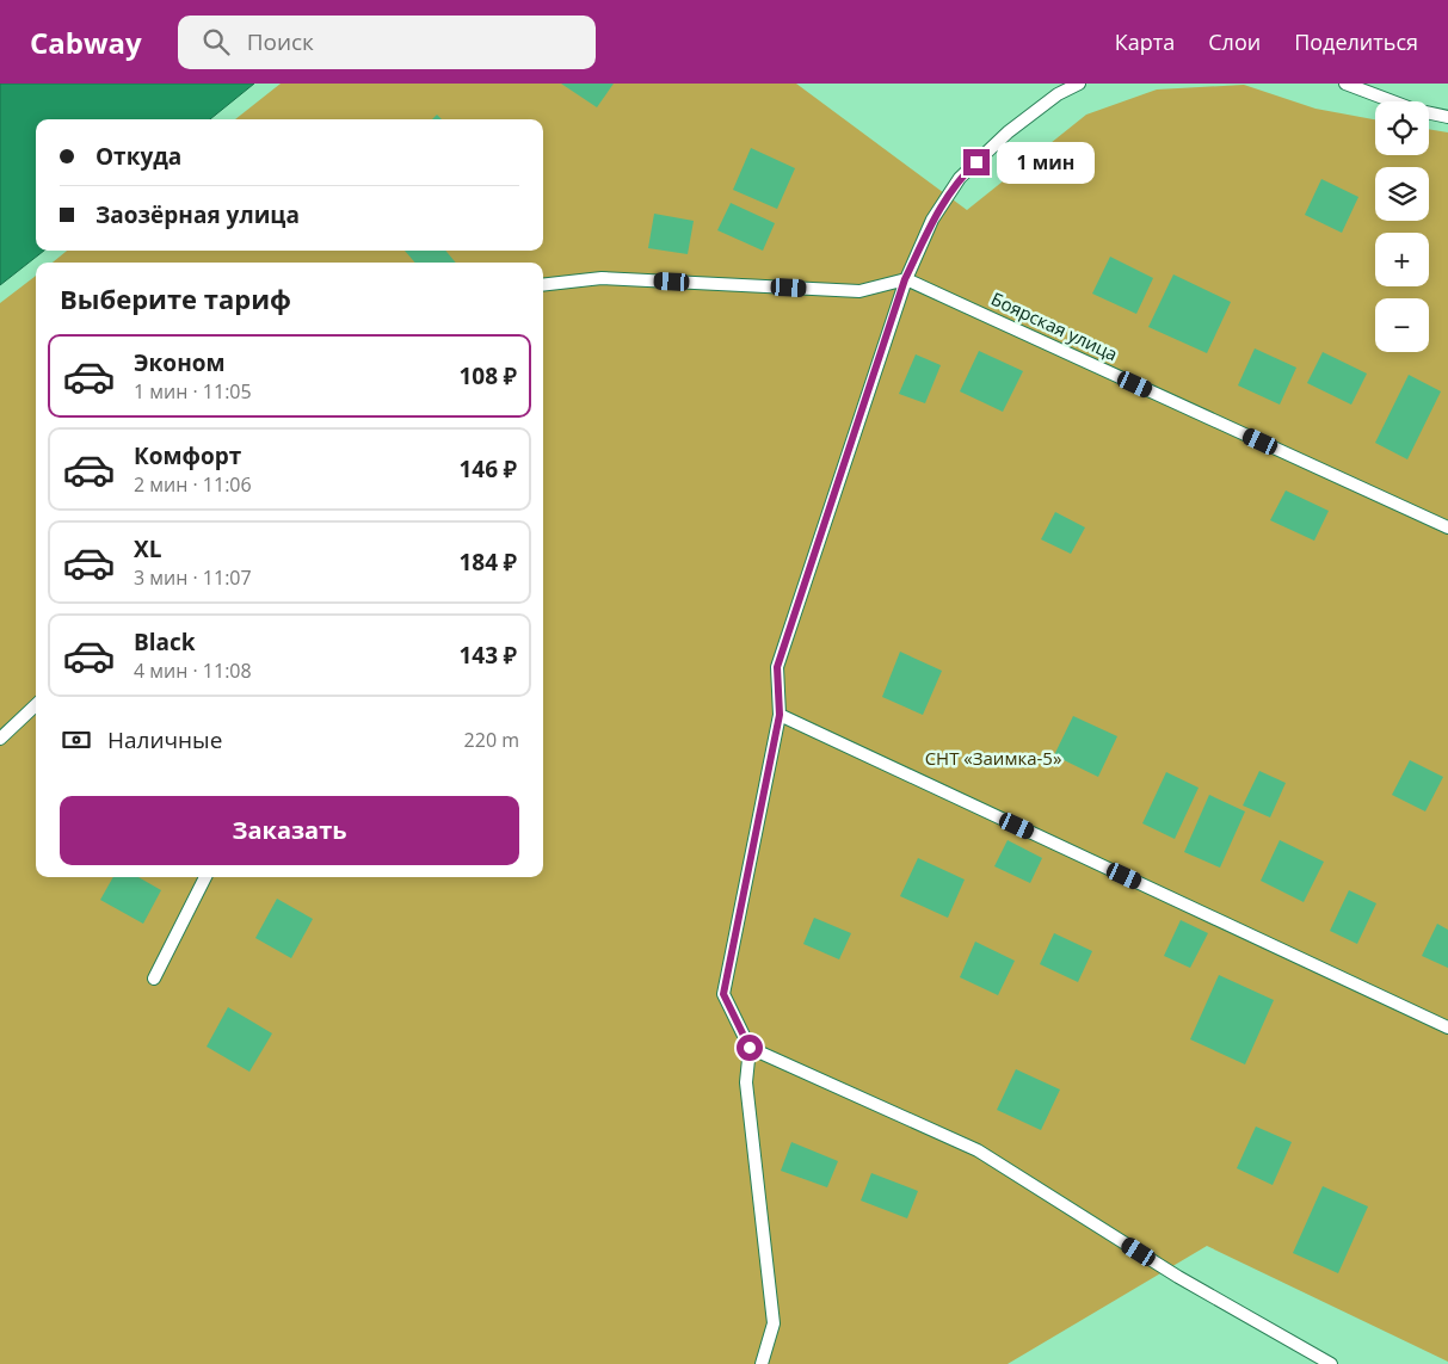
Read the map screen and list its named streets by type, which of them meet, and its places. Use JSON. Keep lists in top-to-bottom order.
{
  "streets": {
    "lane": ["Боярская улица"]
  },
  "parks": ["СНТ «Заимка-5»"],
  "page": {
    "header": "Cabway",
    "search": "Поиск",
    "nav": ["Карта", "Слои", "Поделиться"],
    "map_buttons": ["+", "−"],
    "banner": ["Откуда", "Заозёрная улица"],
    "bubble": "1 мин",
    "heading": "Выберите тариф",
    "list": [
      {
        "name": "Эконом",
        "note": "1 мин · 11:05",
        "value": "108 ₽"
      },
      {
        "name": "Комфорт",
        "note": "2 мин · 11:06",
        "value": "146 ₽"
      },
      {
        "name": "XL",
        "note": "3 мин · 11:07",
        "value": "184 ₽"
      },
      {
        "name": "Black",
        "note": "4 мин · 11:08",
        "value": "143 ₽"
      }
    ],
    "pay": ["Наличные", "220 m"],
    "buttons": "Заказать"
  }
}
